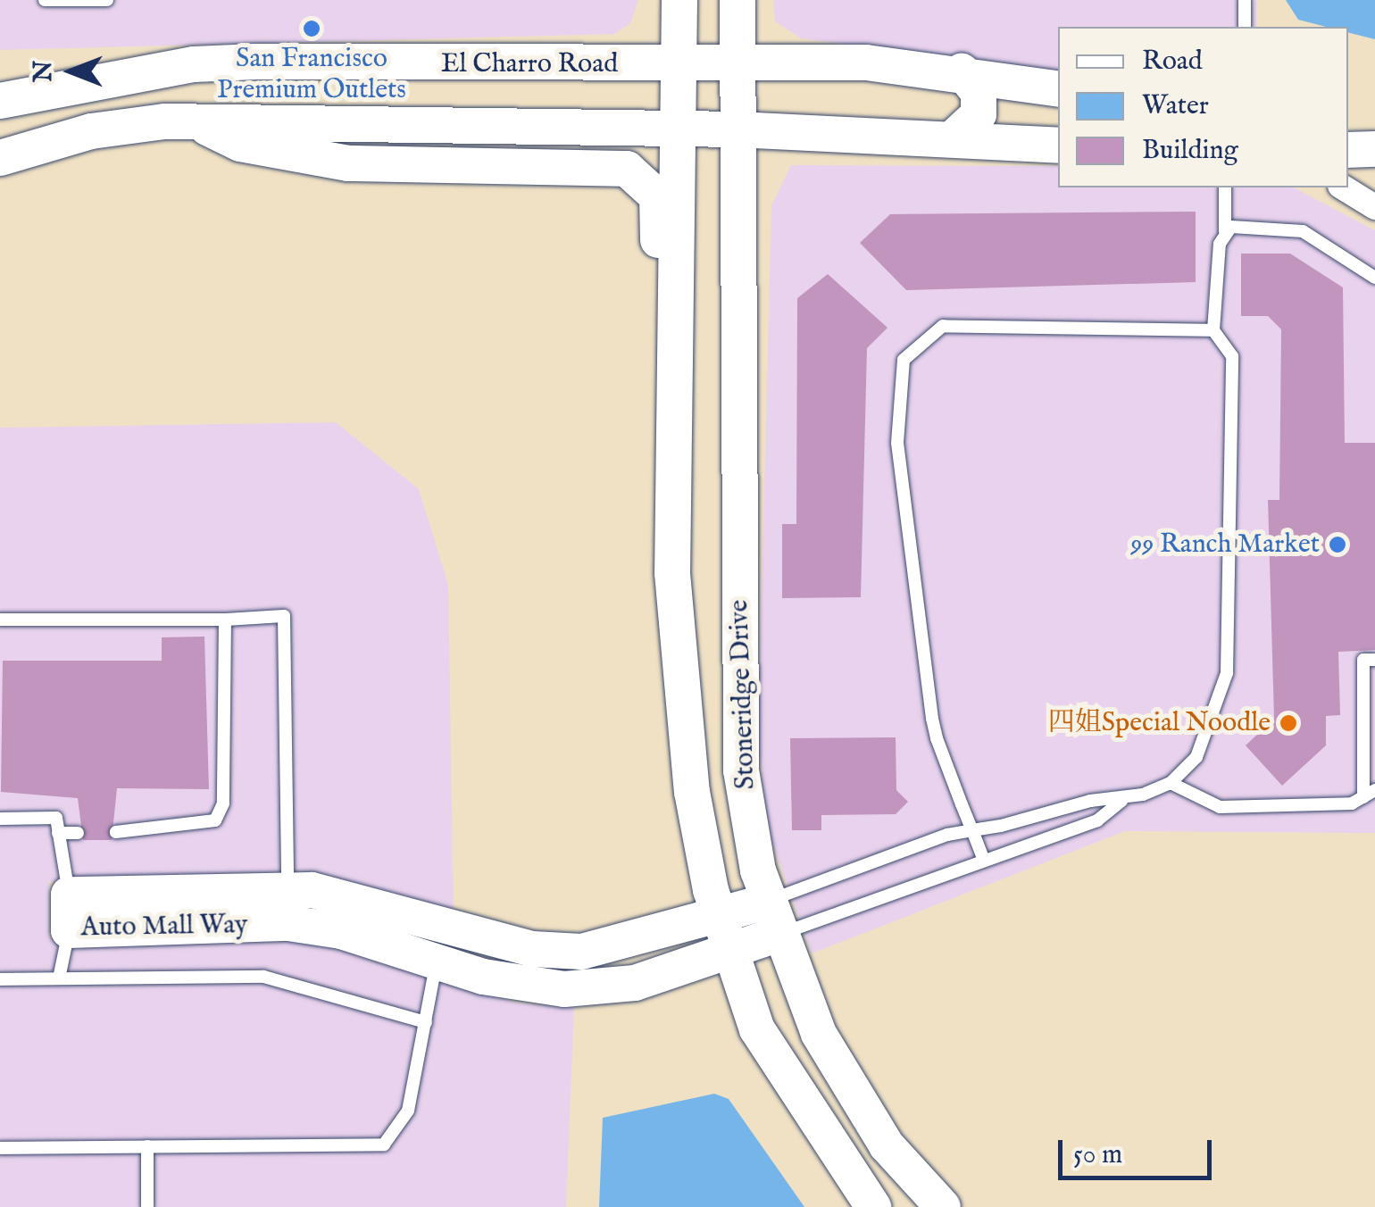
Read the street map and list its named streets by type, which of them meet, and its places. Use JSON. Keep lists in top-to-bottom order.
{
  "streets": {
    "main road": ["El Charro Road", "Stoneridge Drive", "Auto Mall Way"]
  },
  "crossings": [
    ["El Charro Road", "Stoneridge Drive"],
    ["Stoneridge Drive", "Auto Mall Way"]
  ],
  "places": ["San Francisco Premium Outlets", "99 Ranch Market", "四姐Special Noodle"],
  "legend": ["Road", "Water", "Building"],
  "scale_bar": "50 m",
  "north": "left"
}
